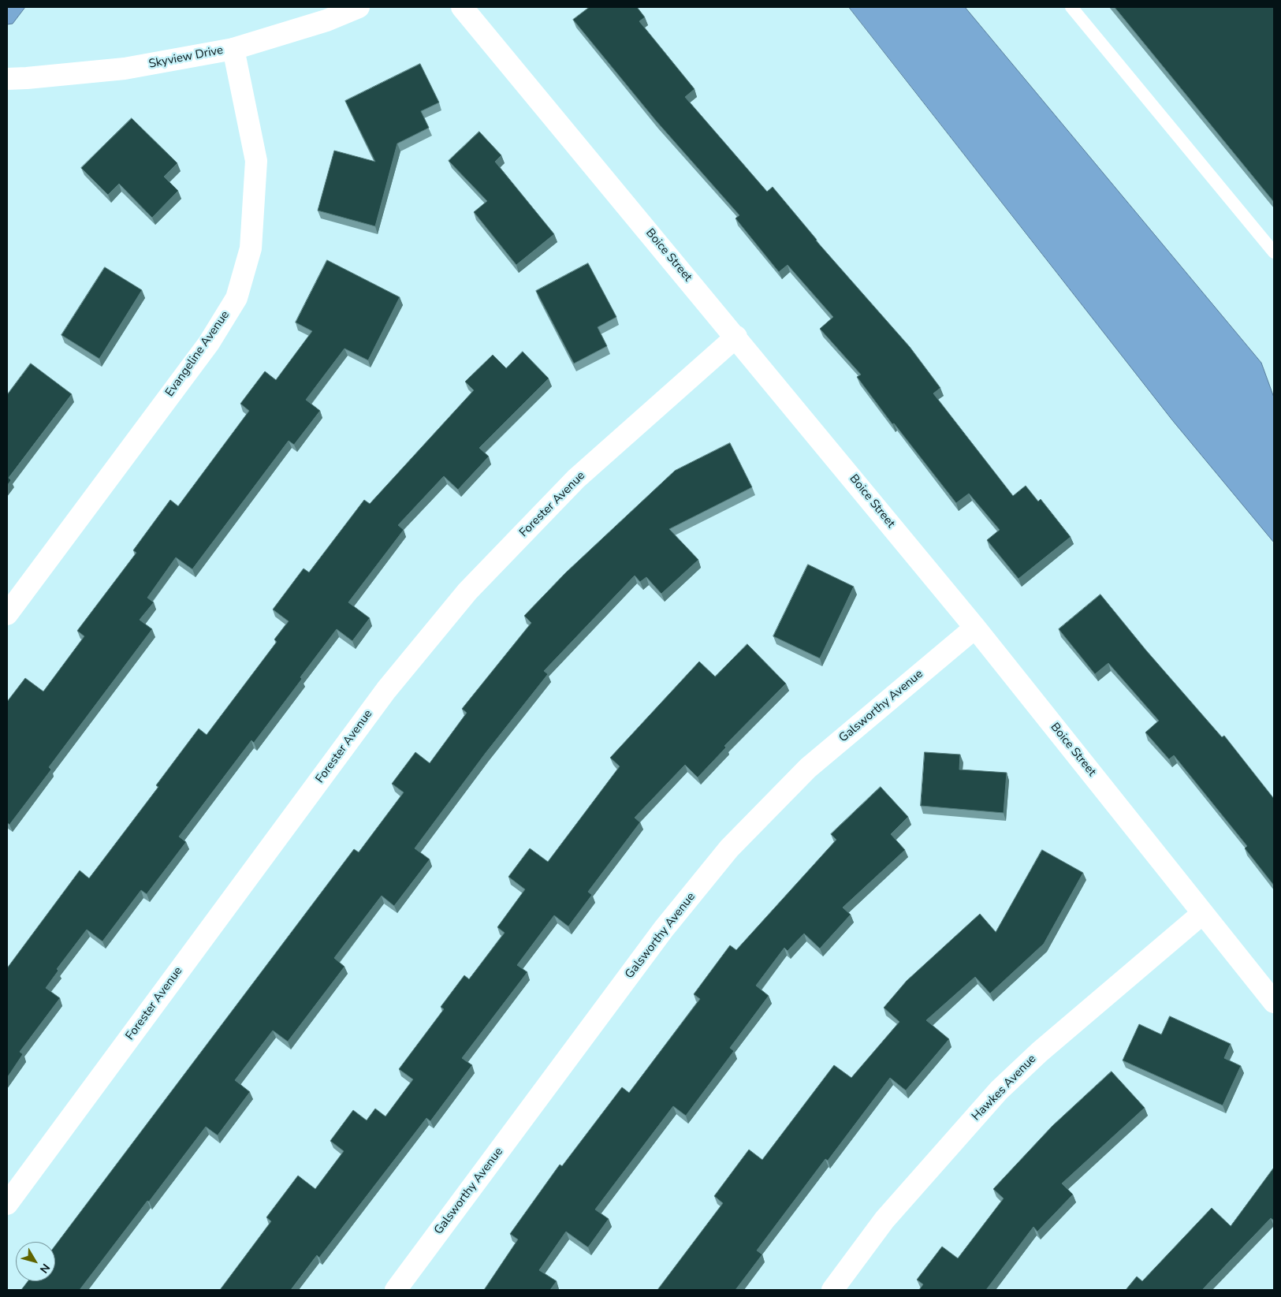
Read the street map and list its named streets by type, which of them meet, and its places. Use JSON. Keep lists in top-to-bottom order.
{
  "streets": {
    "street": [
      "Skyview Drive",
      "Boice Street",
      "Evangeline Avenue",
      "Forester Avenue",
      "Galsworthy Avenue",
      "Hawkes Avenue"
    ]
  },
  "crossings": [
    ["Skyview Drive", "Evangeline Avenue"],
    ["Boice Street", "Forester Avenue"],
    ["Boice Street", "Galsworthy Avenue"],
    ["Boice Street", "Hawkes Avenue"]
  ],
  "north": "bottom right"
}
